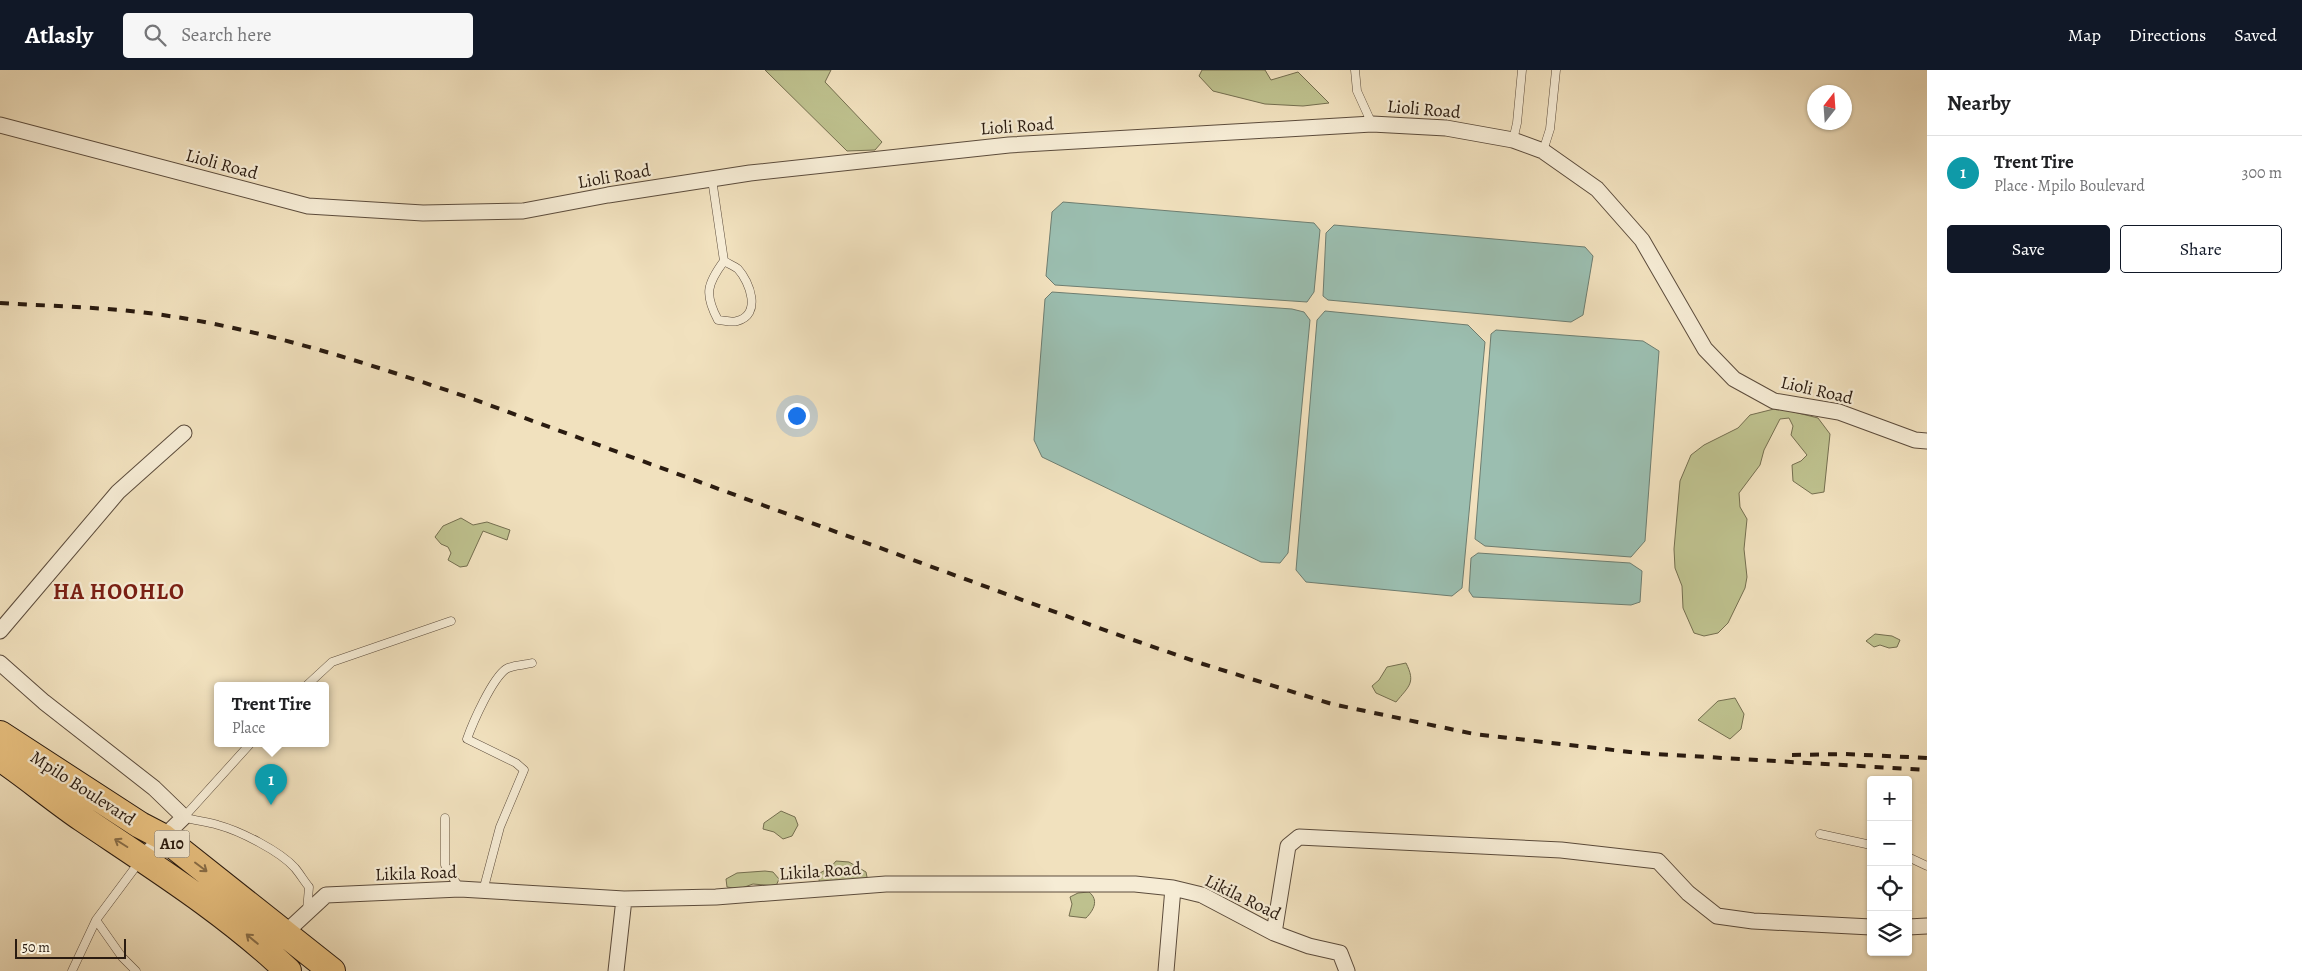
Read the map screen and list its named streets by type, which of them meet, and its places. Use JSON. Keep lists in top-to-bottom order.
{
  "streets": {
    "highway": ["Mpilo Boulevard", "A10"],
    "street": ["Lioli Road", "Likila Road"]
  },
  "crossings": [
    ["Mpilo Boulevard", "Likila Road"]
  ],
  "districts": ["HA HOOHLO"],
  "scale_bar": "50 m",
  "north": "top",
  "page": {
    "header": "Atlasly",
    "search": "Search here",
    "nav": ["Map", "Directions", "Saved"],
    "heading": "Nearby",
    "list": [
      {
        "mark": "1",
        "name": "Trent Tire",
        "note": "Place · Mpilo Boulevard",
        "value": "300 m"
      }
    ],
    "buttons": ["Save", "Share"],
    "popup": ["Trent Tire", "Place"],
    "pins": "1",
    "map_buttons": ["+", "−"],
    "scale": "50 m"
  }
}
